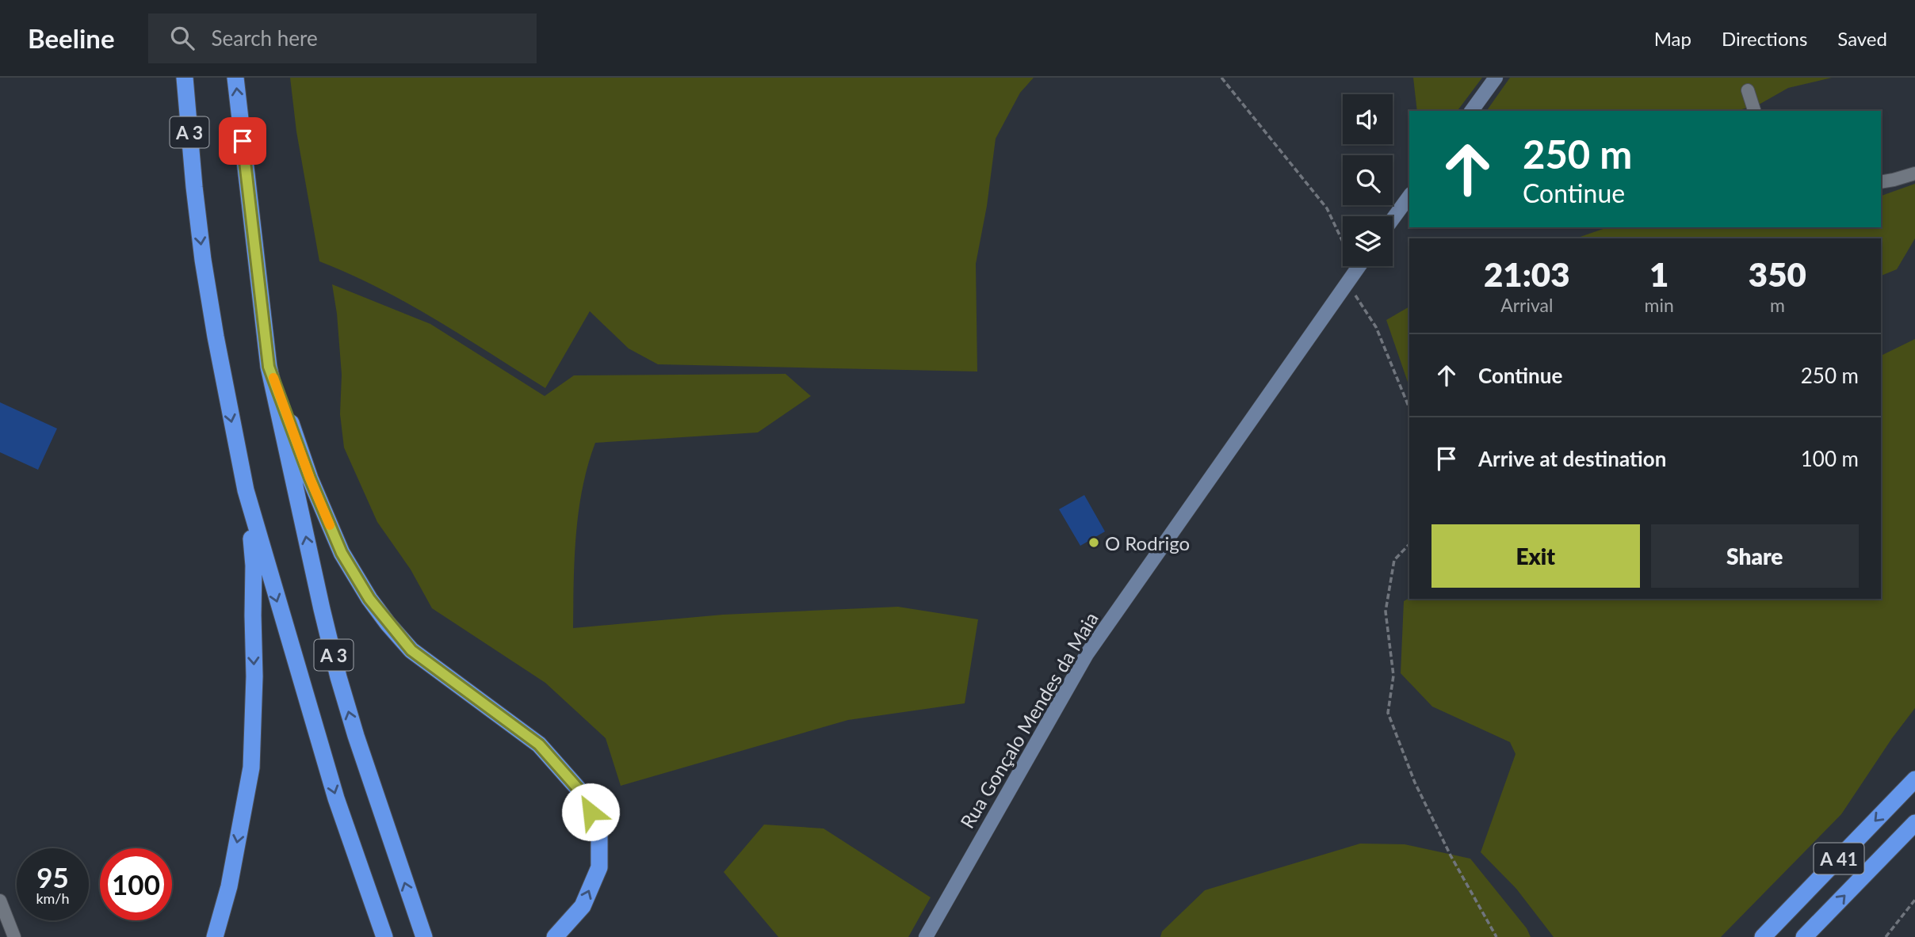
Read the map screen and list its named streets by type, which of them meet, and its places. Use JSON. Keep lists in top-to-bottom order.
{
  "streets": {
    "highway": ["A 3", "A 41"],
    "street": ["Rua Gonçalo Mendes da Maia"]
  },
  "places": ["O Rodrigo"],
  "page": {
    "header": "Beeline",
    "search": "Search here",
    "nav": ["Map", "Directions", "Saved"],
    "turn": ["250 m", "Continue"],
    "eta": [
      "21:03",
      "Arrival",
      "1",
      "min",
      "350",
      "m"
    ],
    "list": [
      {
        "name": "Continue",
        "value": "250 m"
      },
      {
        "name": "Arrive at destination",
        "value": "100 m"
      }
    ],
    "buttons": ["Exit", "Share"],
    "speed": "95 km/h",
    "limit": "100"
  }
}
